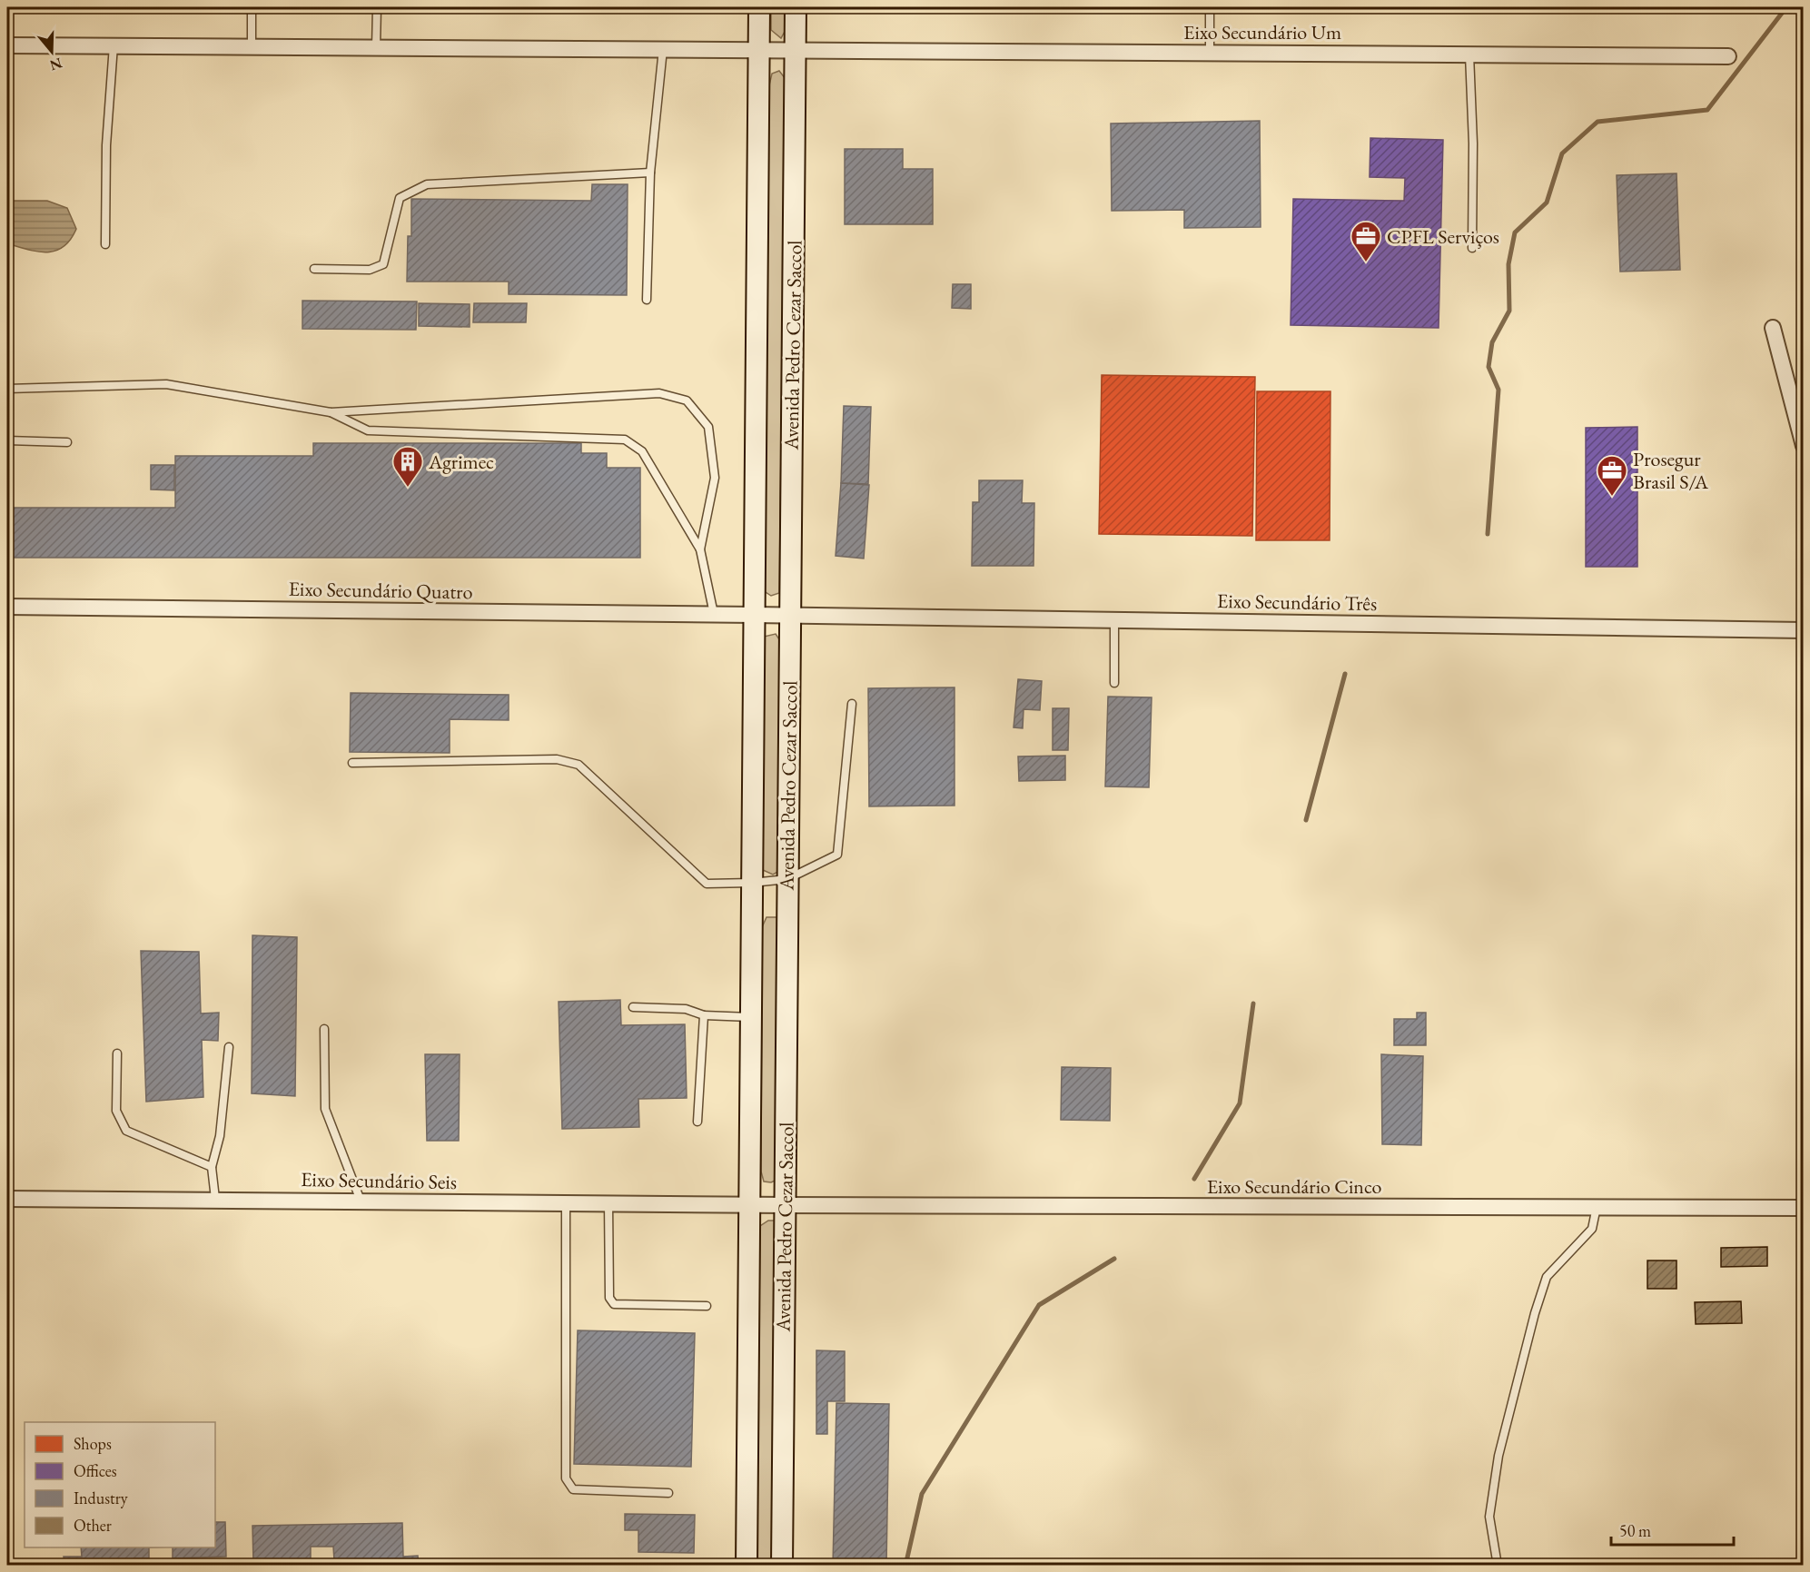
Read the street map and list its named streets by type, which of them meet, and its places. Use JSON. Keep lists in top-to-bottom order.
{
  "streets": {
    "street": [
      "Eixo Secundário Um",
      "Avenida Pedro Cezar Saccol",
      "Eixo Secundário Quatro",
      "Eixo Secundário Três",
      "Eixo Secundário Seis",
      "Eixo Secundário Cinco"
    ]
  },
  "crossings": [
    ["Eixo Secundário Um", "Avenida Pedro Cezar Saccol"],
    ["Avenida Pedro Cezar Saccol", "Eixo Secundário Quatro"],
    ["Avenida Pedro Cezar Saccol", "Eixo Secundário Três"],
    ["Avenida Pedro Cezar Saccol", "Eixo Secundário Seis"],
    ["Avenida Pedro Cezar Saccol", "Eixo Secundário Cinco"],
    ["Eixo Secundário Quatro", "Eixo Secundário Três"],
    ["Eixo Secundário Seis", "Eixo Secundário Cinco"]
  ],
  "places": {
    "office": ["CPFL Serviços", "Prosegur Brasil S/A"],
    "building": ["Agrimec"]
  },
  "legend": [
    "Shops",
    "Offices",
    "Industry",
    "Other"
  ],
  "scale_bar": "50 m",
  "north": "bottom"
}
